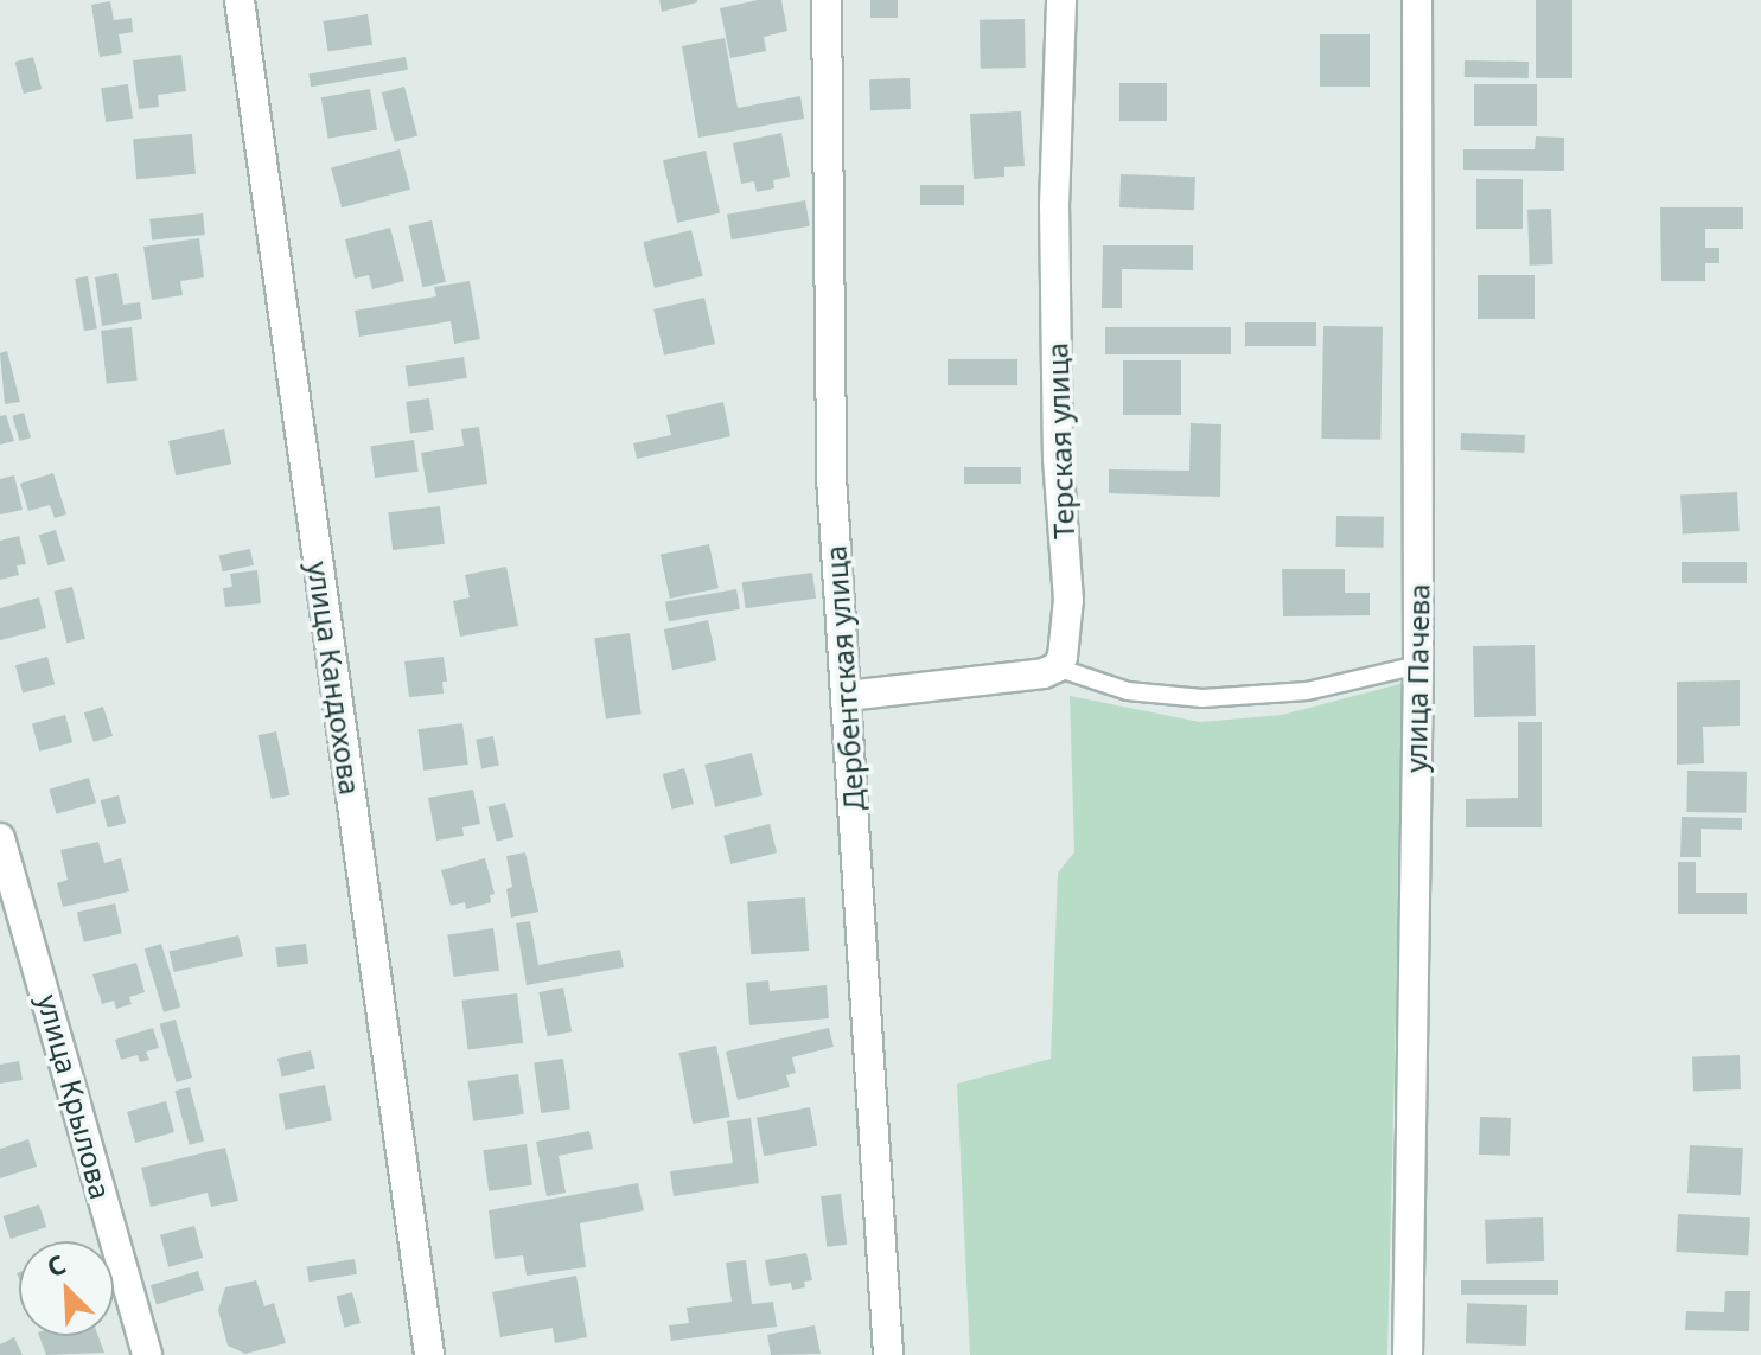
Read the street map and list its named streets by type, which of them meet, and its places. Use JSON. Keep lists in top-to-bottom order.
{
  "streets": {
    "street": [
      "Терская улица",
      "улица Кандохова",
      "Дербентская улица",
      "улица Пачева",
      "улица Крылова"
    ]
  },
  "north": "top left"
}
